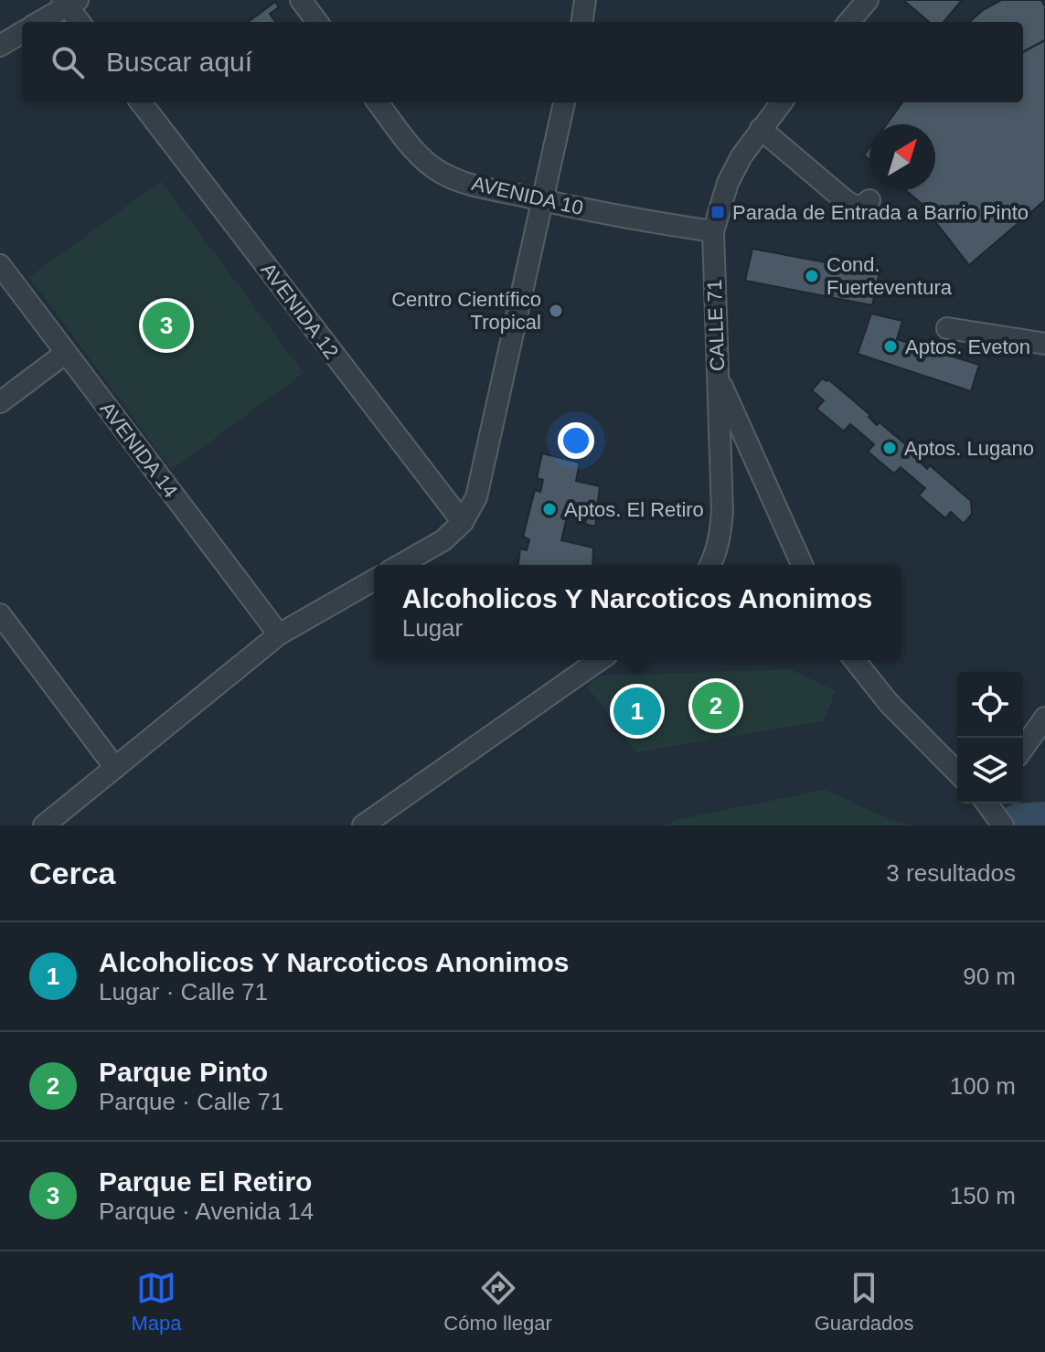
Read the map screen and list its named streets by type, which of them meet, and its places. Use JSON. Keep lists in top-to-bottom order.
{
  "streets": {
    "street": [
      "AVENIDA 10",
      "AVENIDA 12",
      "CALLE 71",
      "AVENIDA 14"
    ]
  },
  "crossings": [
    ["AVENIDA 10", "CALLE 71"]
  ],
  "places": {
    "transit": ["Parada de Entrada a Barrio Pinto"],
    "other": [
      "Cond. Fuerteventura",
      "Centro Científico Tropical",
      "Aptos. Eveton",
      "Aptos. Lugano",
      "Aptos. El Retiro"
    ]
  },
  "north": "top right",
  "page": {
    "search": "Buscar aquí",
    "pins": ["3", "2", "1"],
    "popup": ["Alcoholicos Y Narcoticos Anonimos", "Lugar"],
    "heading": ["Cerca", "3 resultados"],
    "list": [
      {
        "mark": "1",
        "name": "Alcoholicos Y Narcoticos Anonimos",
        "note": "Lugar · Calle 71",
        "value": "90 m"
      },
      {
        "mark": "2",
        "name": "Parque Pinto",
        "note": "Parque · Calle 71",
        "value": "100 m"
      },
      {
        "mark": "3",
        "name": "Parque El Retiro",
        "note": "Parque · Avenida 14",
        "value": "150 m"
      }
    ],
    "nav": ["Mapa", "Cómo llegar", "Guardados"]
  }
}
